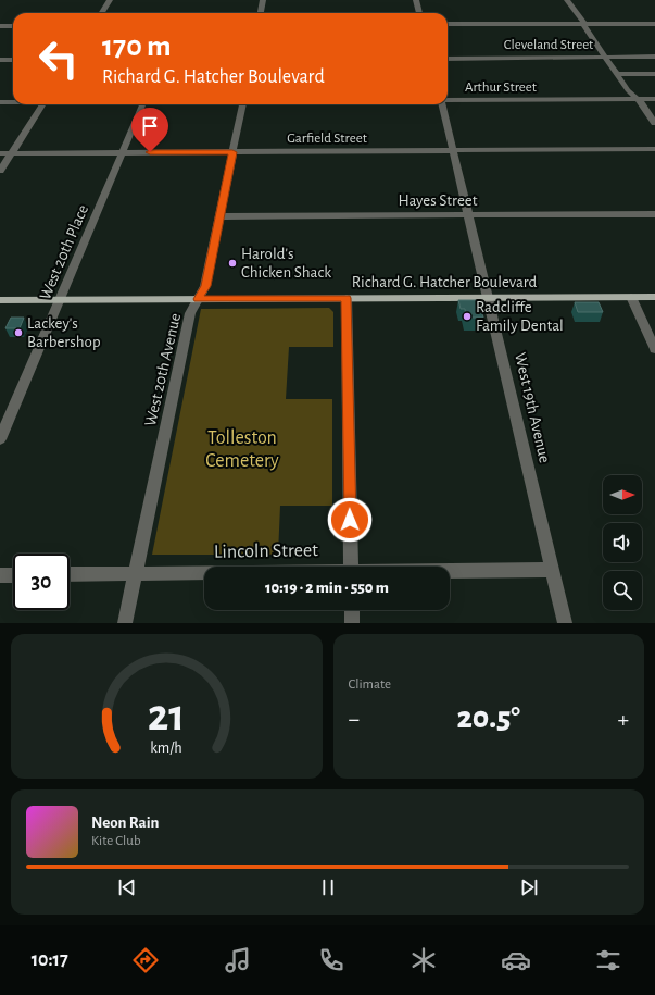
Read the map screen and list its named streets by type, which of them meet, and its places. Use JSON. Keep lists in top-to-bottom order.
{
  "streets": {
    "main road": ["Richard G. Hatcher Boulevard"],
    "street": [
      "Cleveland Street",
      "Arthur Street",
      "Garfield Street",
      "Hayes Street",
      "West 20th Place",
      "West 20th Avenue",
      "West 19th Avenue",
      "Lincoln Street"
    ]
  },
  "crossings": [
    ["Garfield Street", "West 20th Place"],
    ["Garfield Street", "West 20th Avenue"],
    ["Garfield Street", "West 19th Avenue"],
    ["Hayes Street", "West 20th Avenue"],
    ["Hayes Street", "West 19th Avenue"],
    ["West 20th Place", "Richard G. Hatcher Boulevard"],
    ["Richard G. Hatcher Boulevard", "West 20th Avenue"],
    ["Richard G. Hatcher Boulevard", "West 19th Avenue"],
    ["West 20th Avenue", "Lincoln Street"],
    ["West 19th Avenue", "Lincoln Street"]
  ],
  "parks": ["Tolleston Cemetery"],
  "places": ["Harold's Chicken Shack", "Radcliffe Family Dental", "Lackey's Barbershop"],
  "north": "right",
  "page": {
    "turn": ["170 m", "Richard G. Hatcher Boulevard"],
    "limit": "30",
    "trip": "10:19 · 2 min · 550 m",
    "tile": "Climate",
    "heat": ["−", "20.5°", "+"],
    "song": ["Neon Rain", "Kite Club"],
    "tabs": "10:17",
    "gauge": ["21", "km/h"]
  }
}
